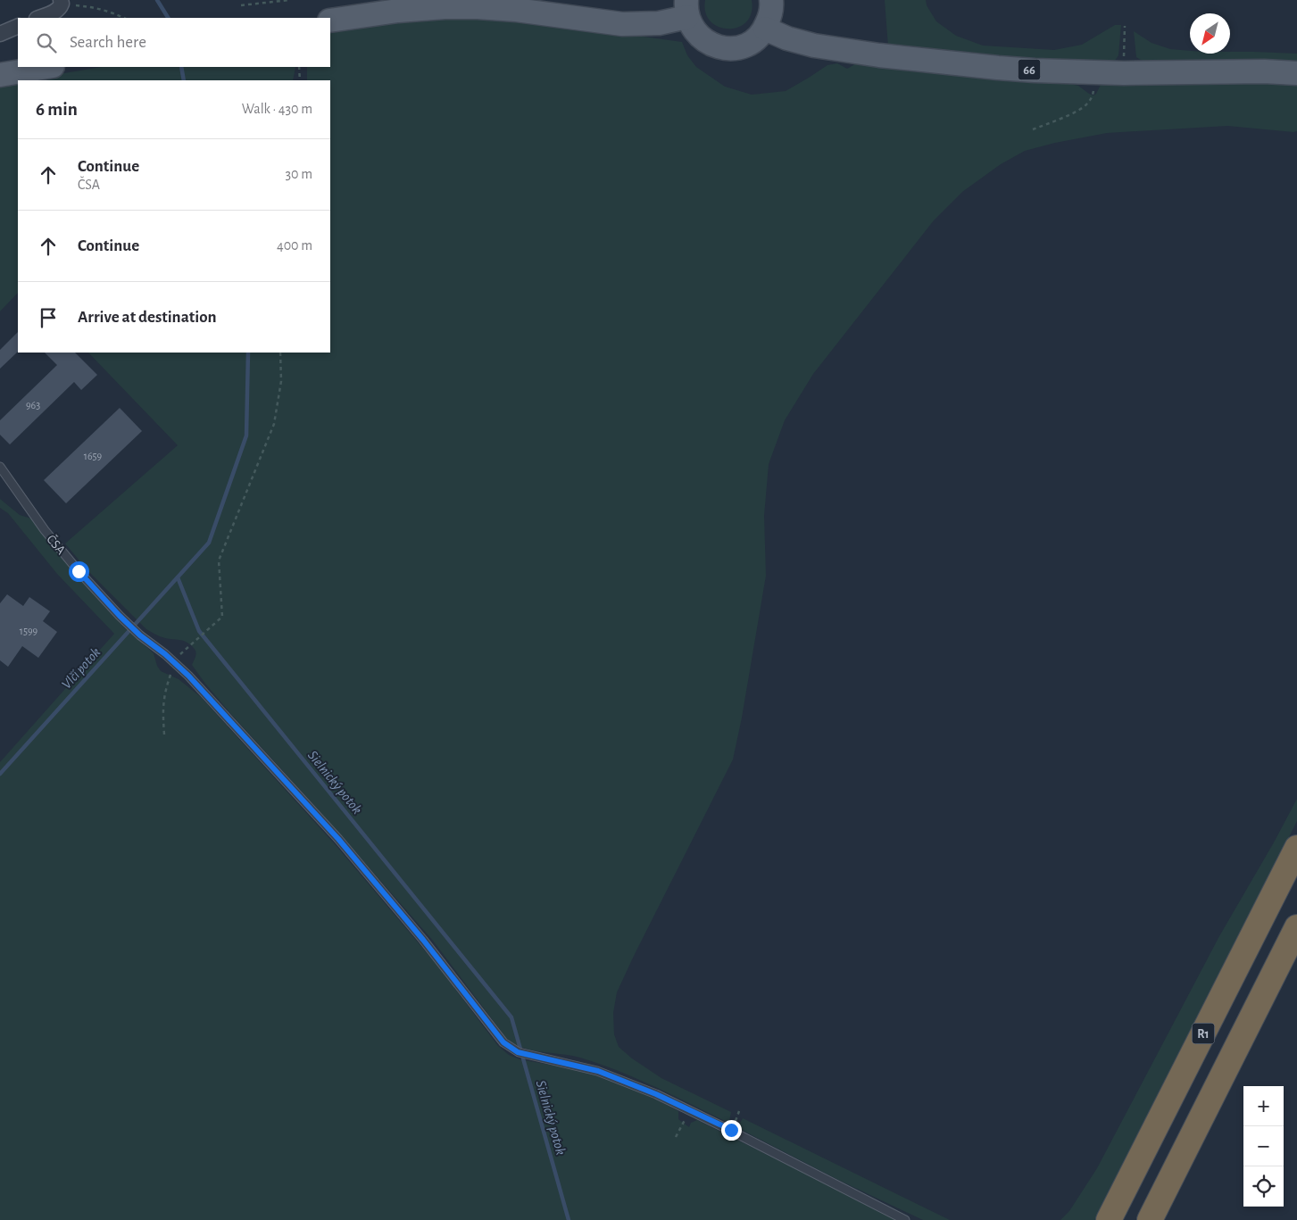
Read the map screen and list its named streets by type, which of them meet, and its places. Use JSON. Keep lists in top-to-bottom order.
{
  "streets": {
    "highway": ["R1"],
    "main road": ["66"],
    "lane": ["ČSA"]
  },
  "water": ["Vlčí potok", "Sielnický potok"],
  "house_numbers": ["963", "1659", "1599"],
  "north": "bottom left",
  "page": {
    "search": "Search here",
    "heading": ["6 min", "Walk · 430 m"],
    "list": [
      ["Continue", "ČSA", "30 m"],
      ["Continue", "400 m"],
      "Arrive at destination"
    ],
    "map_buttons": ["+", "−"]
  }
}
